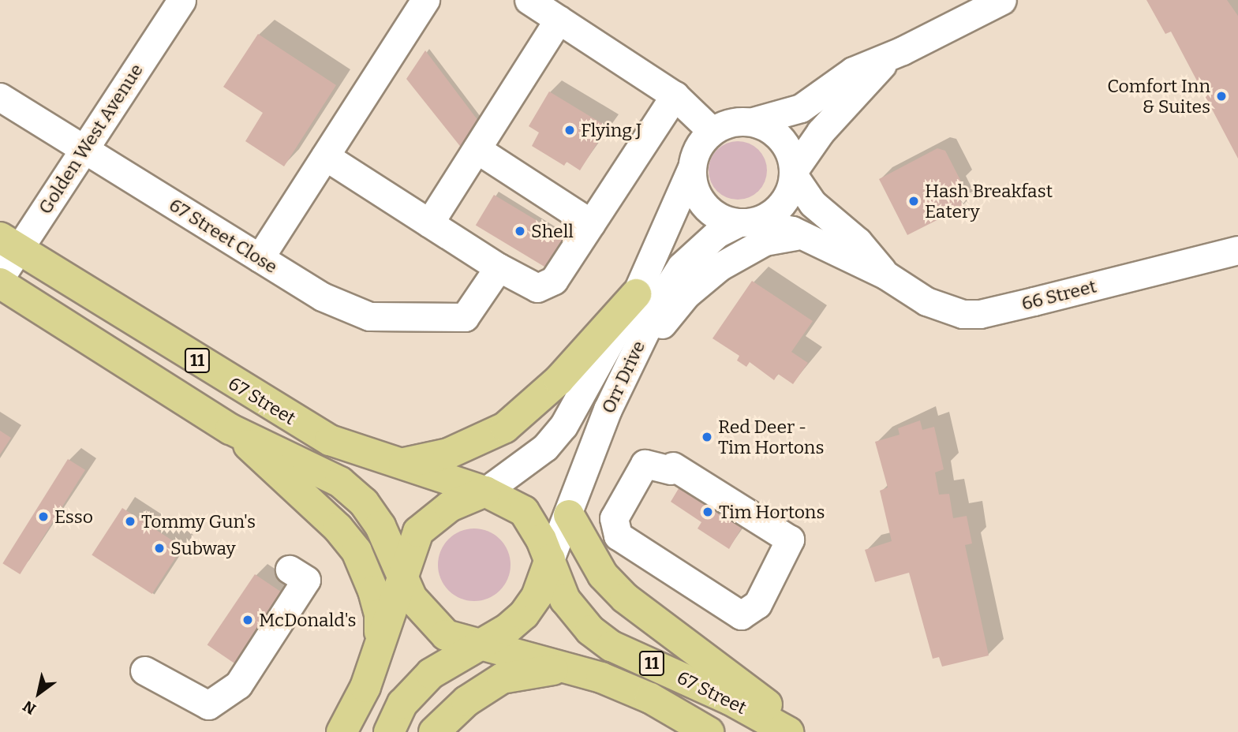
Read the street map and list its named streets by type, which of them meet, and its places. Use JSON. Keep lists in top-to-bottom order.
{
  "streets": {
    "main road": ["11", "67 Street"],
    "street": [
      "Golden West Avenue",
      "67 Street Close",
      "66 Street",
      "Orr Drive"
    ]
  },
  "crossings": [
    ["Golden West Avenue", "67 Street Close"],
    ["Golden West Avenue", "67 Street"],
    ["66 Street", "Orr Drive"],
    ["Orr Drive", "67 Street"]
  ],
  "places": [
    "Comfort Inn & Suites",
    "Flying J",
    "Hash Breakfast Eatery",
    "Shell",
    "Red Deer - Tim Hortons",
    "Tim Hortons",
    "Esso",
    "Tommy Gun's",
    "Subway",
    "McDonald's"
  ],
  "north": "bottom left"
}
